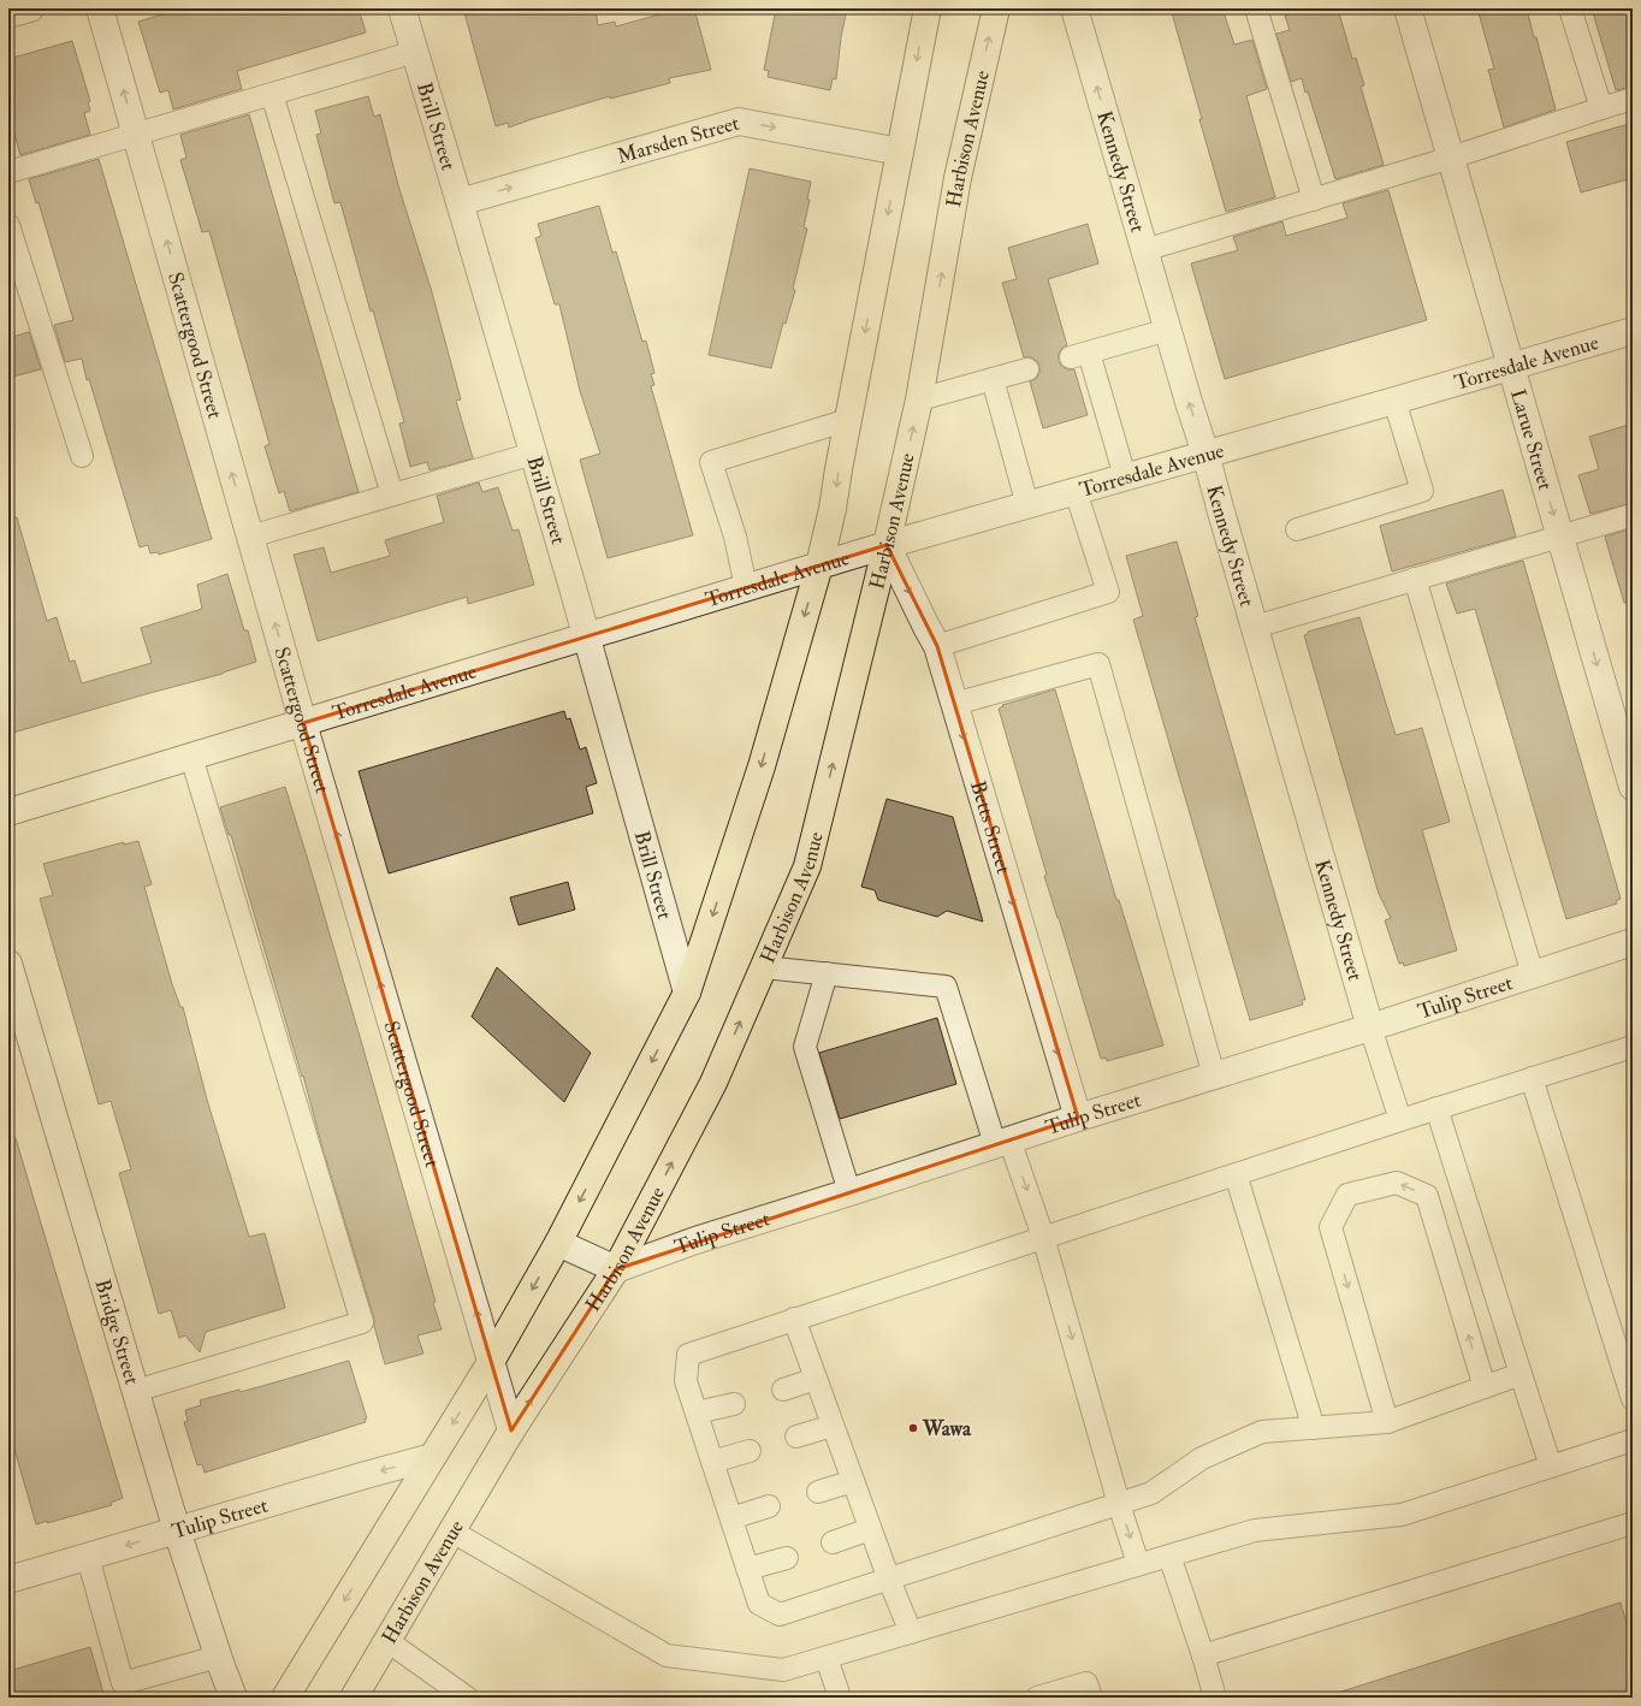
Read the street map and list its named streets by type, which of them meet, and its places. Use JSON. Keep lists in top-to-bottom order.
{
  "streets": {
    "main road": ["Harbison Avenue"],
    "street": [
      "Brill Street",
      "Marsden Street",
      "Kennedy Street",
      "Scattergood Street",
      "Torresdale Avenue",
      "Larue Street",
      "Betts Street",
      "Tulip Street",
      "Bridge Street"
    ]
  },
  "crossings": [
    ["Brill Street", "Marsden Street"],
    ["Brill Street", "Torresdale Avenue"],
    ["Harbison Avenue", "Scattergood Street"],
    ["Harbison Avenue", "Torresdale Avenue"],
    ["Harbison Avenue", "Betts Street"],
    ["Harbison Avenue", "Tulip Street"],
    ["Kennedy Street", "Torresdale Avenue"],
    ["Kennedy Street", "Tulip Street"],
    ["Scattergood Street", "Torresdale Avenue"],
    ["Torresdale Avenue", "Larue Street"],
    ["Torresdale Avenue", "Betts Street"],
    ["Betts Street", "Tulip Street"],
    ["Tulip Street", "Bridge Street"]
  ],
  "one_way": [
    "Marsden Street",
    "Kennedy Street",
    "Scattergood Street",
    "Larue Street",
    "Betts Street"
  ],
  "places": ["Wawa"]
}
